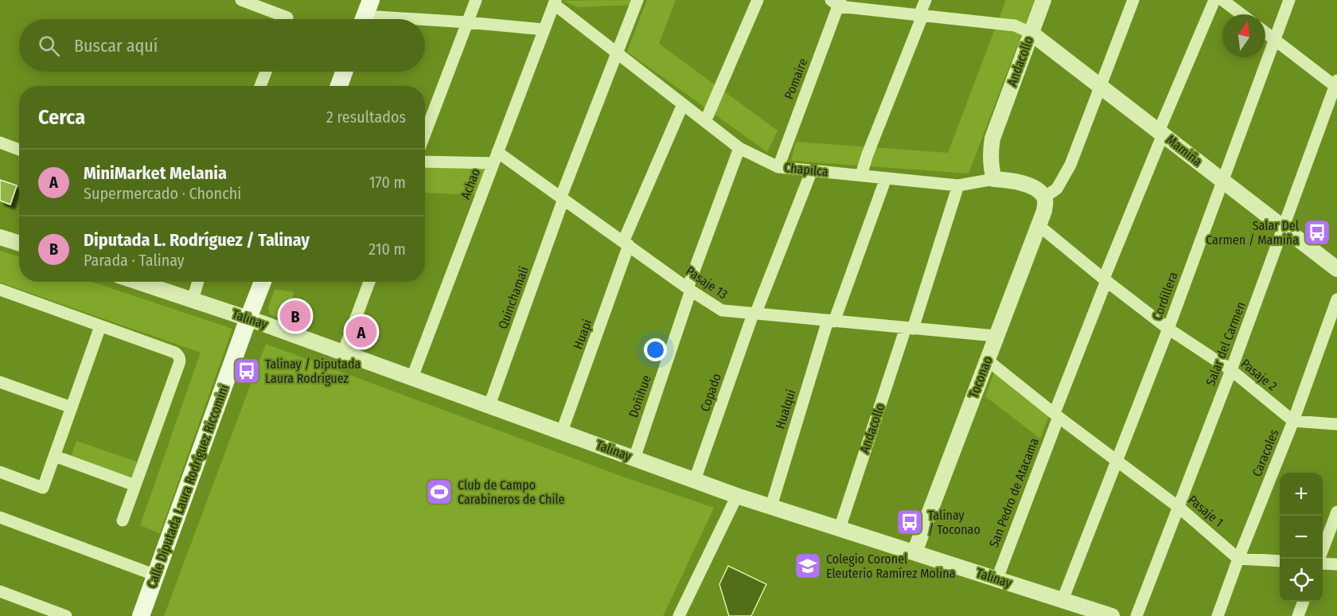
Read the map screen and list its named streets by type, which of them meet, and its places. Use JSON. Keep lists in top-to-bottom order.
{
  "streets": {
    "main road": ["Calle Diputada Laura Rodríguez Riccomini"],
    "street": [
      "Andacollo",
      "Pomaire",
      "Mamiña",
      "Chapilca",
      "Achao",
      "Pasaje 13",
      "Cordillera",
      "Quinchamali",
      "Talinay",
      "Huapi",
      "Salar del Carmen",
      "Pasaje 2",
      "Toconao",
      "Copado",
      "Doñihue",
      "Hualqui",
      "Caracoles",
      "San Pedro de Atacama",
      "Pasaje 1"
    ]
  },
  "crossings": [
    ["Andacollo", "Mamiña"],
    ["Andacollo", "Chapilca"],
    ["Andacollo", "Pasaje 13"],
    ["Andacollo", "Talinay"],
    ["Pomaire", "Chapilca"],
    ["Mamiña", "Cordillera"],
    ["Mamiña", "Salar del Carmen"],
    ["Mamiña", "San Pedro de Atacama"],
    ["Chapilca", "Achao"],
    ["Chapilca", "Quinchamali"],
    ["Chapilca", "Huapi"],
    ["Chapilca", "Toconao"],
    ["Chapilca", "Copado"],
    ["Chapilca", "Doñihue"],
    ["Chapilca", "Hualqui"],
    ["Achao", "Pasaje 13"],
    ["Achao", "Talinay"],
    ["Pasaje 13", "Quinchamali"],
    ["Pasaje 13", "Huapi"],
    ["Pasaje 13", "Toconao"],
    ["Pasaje 13", "Copado"],
    ["Pasaje 13", "Doñihue"],
    ["Pasaje 13", "Hualqui"],
    ["Cordillera", "Talinay"],
    ["Cordillera", "Pasaje 2"],
    ["Cordillera", "Pasaje 1"],
    ["Quinchamali", "Talinay"],
    ["Talinay", "Huapi"],
    ["Talinay", "Toconao"],
    ["Talinay", "Copado"],
    ["Talinay", "Doñihue"],
    ["Talinay", "Hualqui"],
    ["Talinay", "Calle Diputada Laura Rodríguez Riccomini"],
    ["Talinay", "San Pedro de Atacama"],
    ["Salar del Carmen", "Pasaje 2"],
    ["Salar del Carmen", "Pasaje 1"],
    ["Pasaje 2", "Toconao"],
    ["Pasaje 2", "Caracoles"],
    ["Pasaje 2", "San Pedro de Atacama"],
    ["Toconao", "Pasaje 1"],
    ["Caracoles", "Pasaje 1"],
    ["San Pedro de Atacama", "Pasaje 1"]
  ],
  "places": {
    "bus stop": ["Salar Del Carmen / Mamiña", "Talinay / Diputada Laura Rodríguez", "Talinay / Toconao"],
    "sports": ["Club de Campo Carabineros de Chile"],
    "school or university": ["Colegio Coronel Eleuterio Ramírez Molina"]
  },
  "north": "top",
  "page": {
    "search": "Buscar aquí",
    "heading": ["Cerca", "2 resultados"],
    "list": [
      {
        "mark": "A",
        "name": "MiniMarket Melania",
        "note": "Supermercado · Chonchi",
        "value": "170 m"
      },
      {
        "mark": "B",
        "name": "Diputada L. Rodríguez / Talinay",
        "note": "Parada · Talinay",
        "value": "210 m"
      }
    ],
    "pins": ["B", "A"],
    "map_buttons": ["+", "−"]
  }
}
